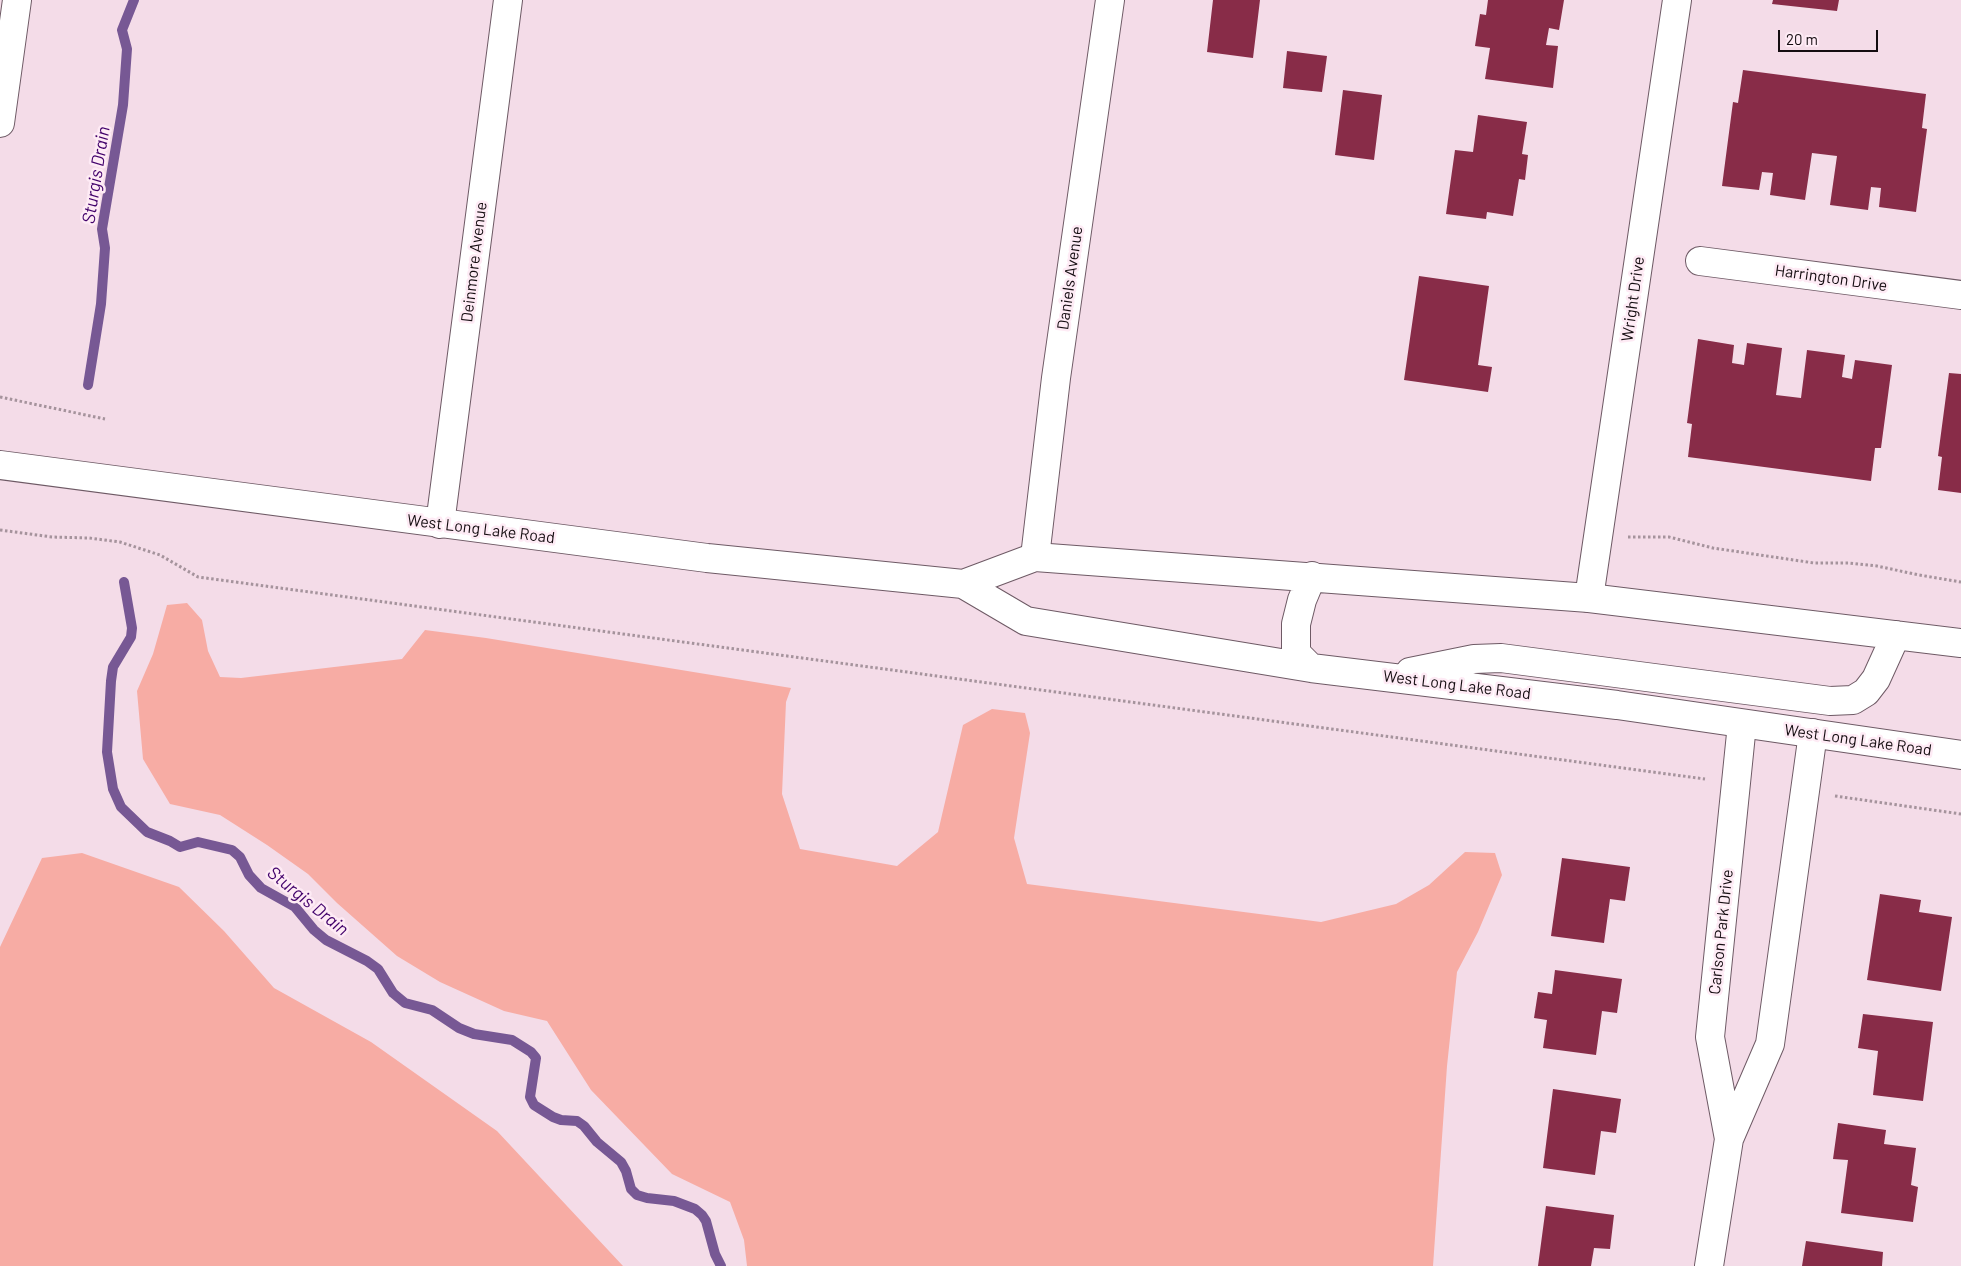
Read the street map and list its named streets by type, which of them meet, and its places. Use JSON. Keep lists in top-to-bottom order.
{
  "streets": {
    "main road": [
      "Deinmore Avenue",
      "Daniels Avenue",
      "Harrington Drive",
      "Wright Drive",
      "West Long Lake Road",
      "Carlson Park Drive"
    ]
  },
  "crossings": [
    ["Deinmore Avenue", "West Long Lake Road"],
    ["Daniels Avenue", "West Long Lake Road"],
    ["Wright Drive", "West Long Lake Road"],
    ["West Long Lake Road", "Carlson Park Drive"]
  ],
  "water": ["Sturgis Drain"],
  "scale_bar": "20 m"
}
